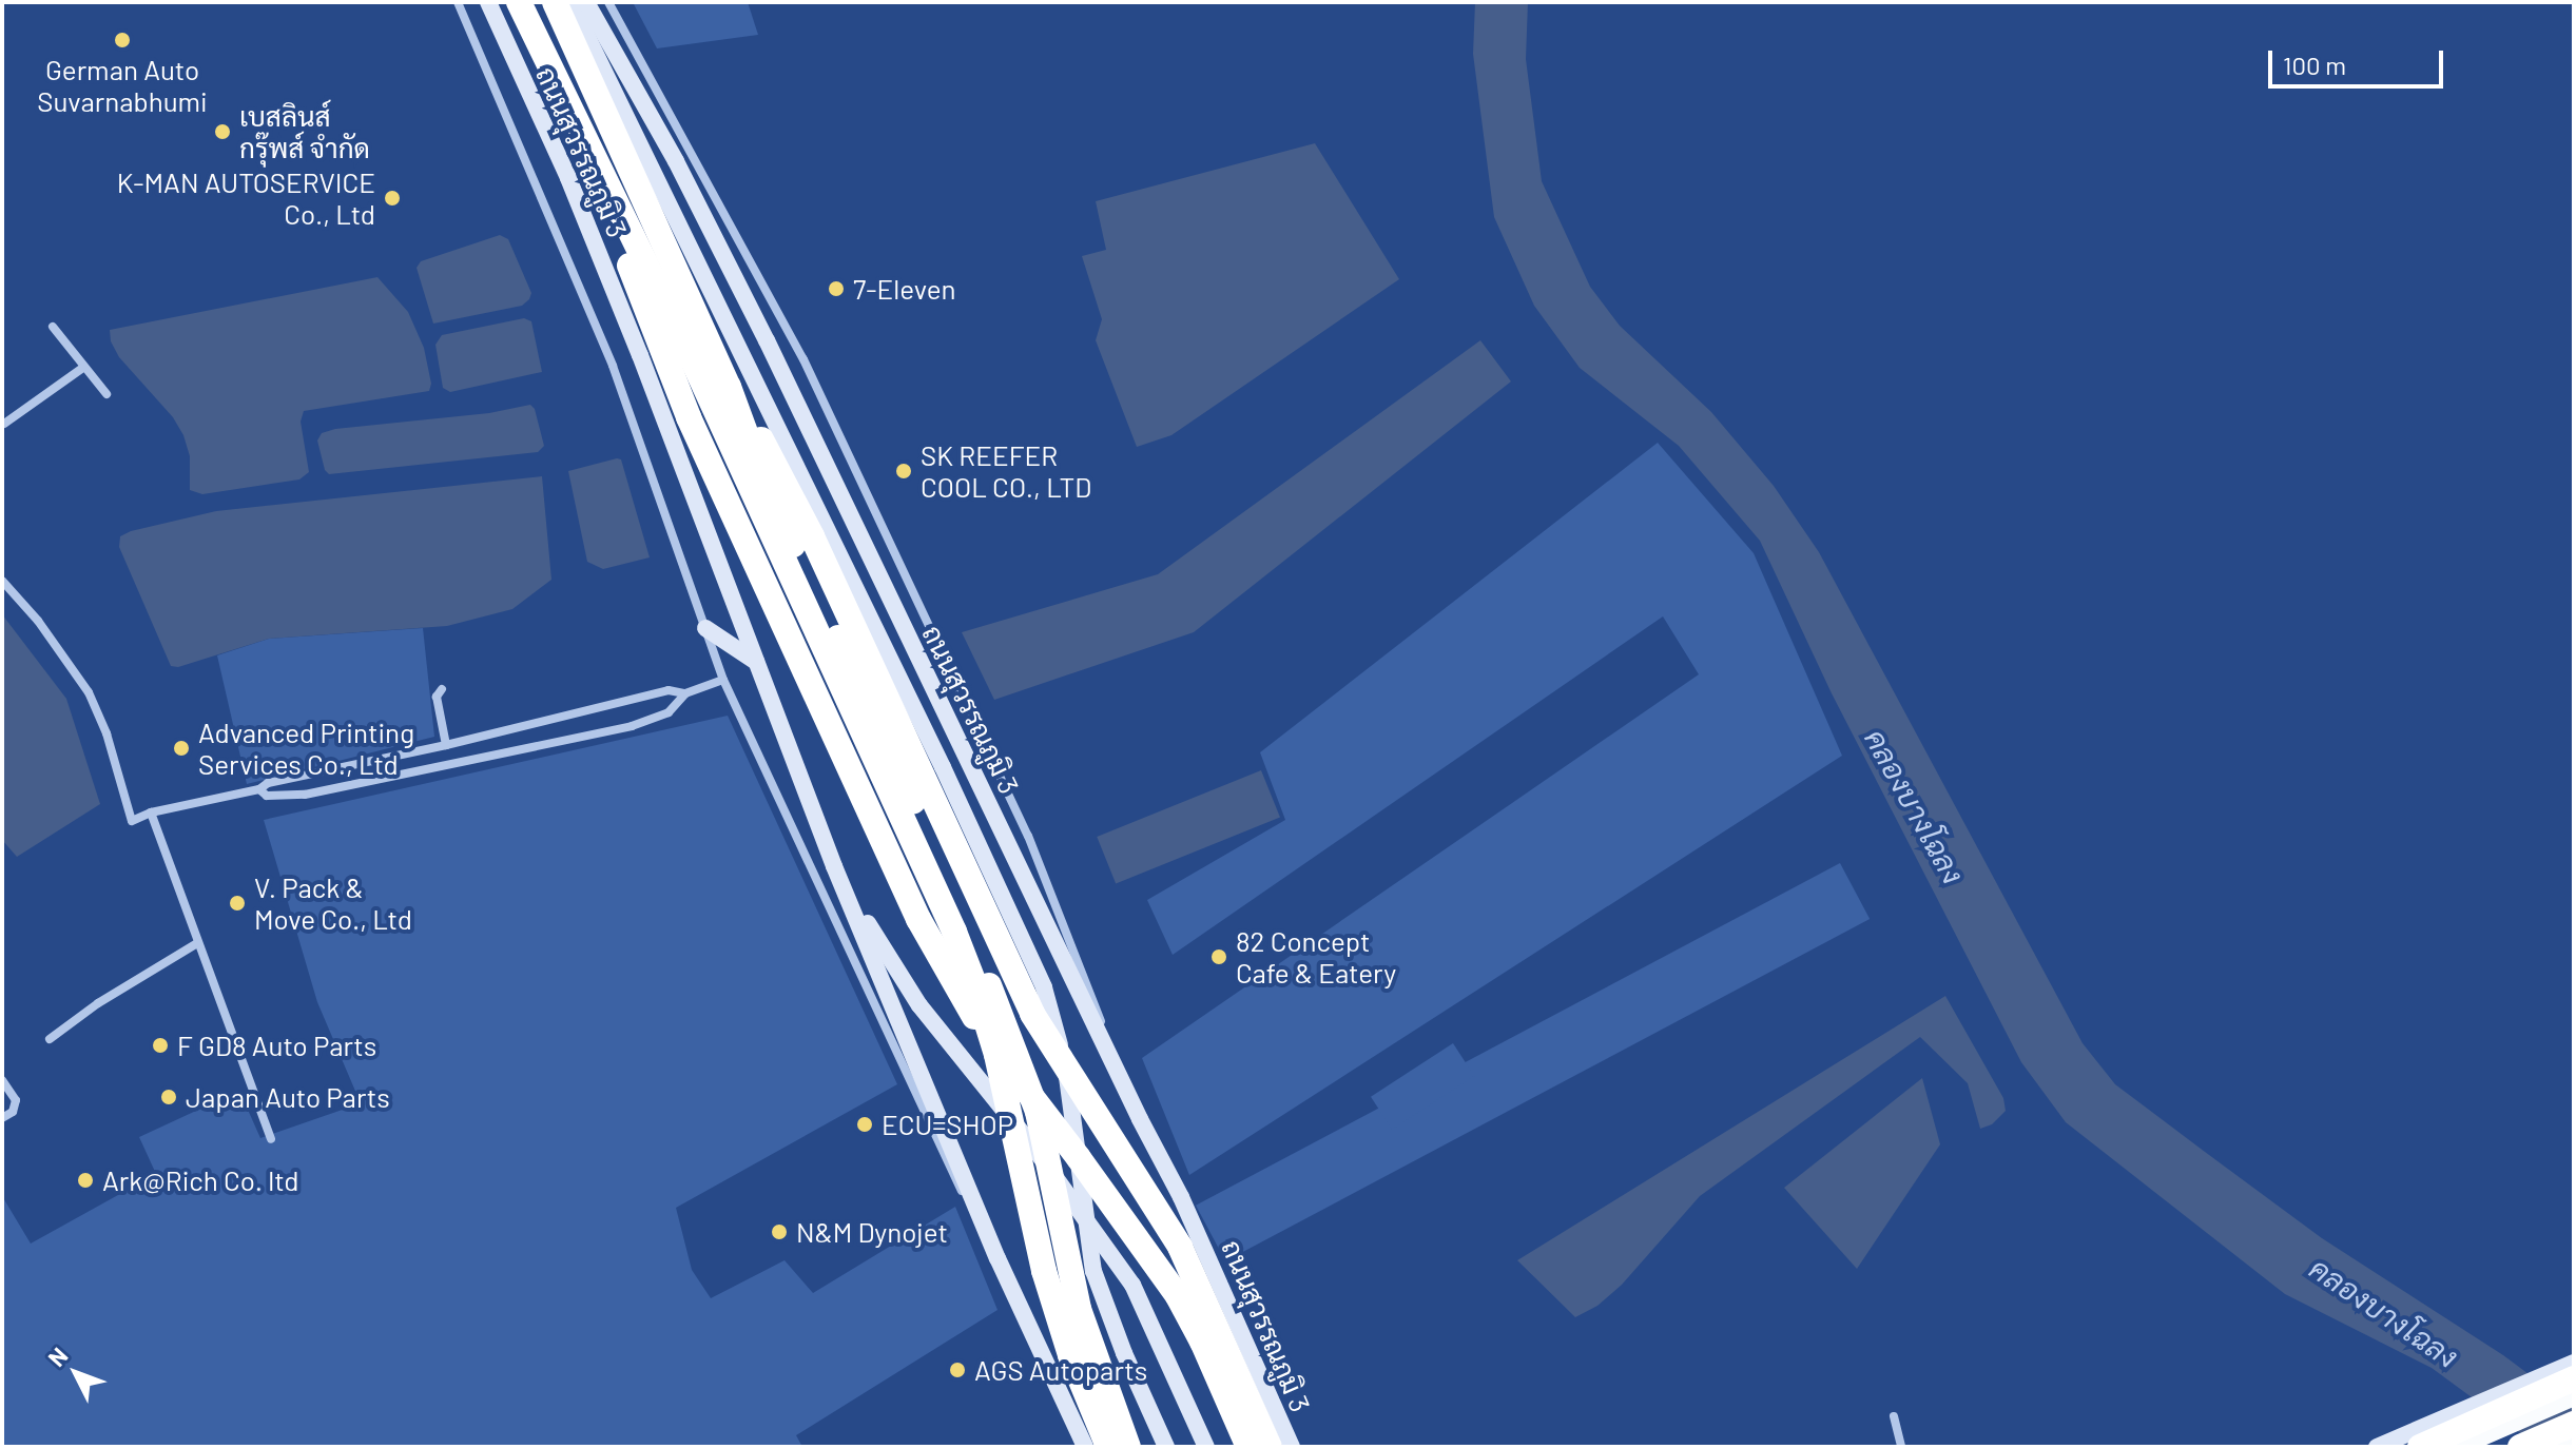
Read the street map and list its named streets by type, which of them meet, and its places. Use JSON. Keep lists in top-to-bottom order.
{
  "streets": {
    "main road": ["ถนนสุวรรณภูมิ 3"]
  },
  "water": ["คลองบางโฉลง"],
  "places": [
    "German Auto Suvarnabhumi",
    "เบสลินส์ กรุ๊พส์ จำกัด",
    "K-MAN AUTOSERVICE Co., Ltd",
    "7-Eleven",
    "SK REEFER COOL CO., LTD",
    "Advanced Printing Services Co., Ltd",
    "V. Pack & Move Co., Ltd",
    "82 Concept Cafe & Eatery",
    "F GD8 Auto Parts",
    "Japan Auto Parts",
    "ECU=SHOP",
    "Ark@Rich Co. ltd",
    "N&M Dynojet",
    "AGS Autoparts"
  ],
  "scale_bar": "100 m",
  "north": "top left"
}
